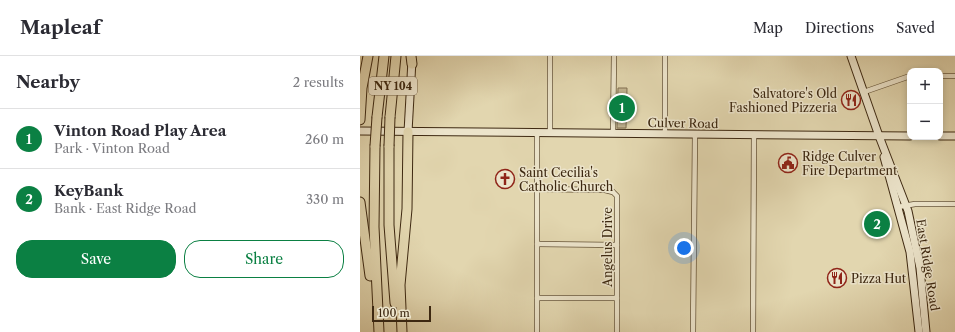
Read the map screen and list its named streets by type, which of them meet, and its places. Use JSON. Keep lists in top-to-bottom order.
{
  "streets": {
    "highway": ["NY 104"],
    "main road": ["Culver Road", "East Ridge Road"],
    "street": ["Angelus Drive"]
  },
  "crossings": [
    ["Culver Road", "East Ridge Road"]
  ],
  "places": {
    "restaurant": ["Salvatore's Old Fashioned Pizzeria", "Pizza Hut"],
    "public building": ["Ridge Culver Fire Department"],
    "church": ["Saint Cecilia's Catholic Church"]
  },
  "scale_bar": "100 m",
  "page": {
    "header": "Mapleaf",
    "nav": ["Map", "Directions", "Saved"],
    "heading": ["Nearby", "2 results"],
    "map_buttons": ["+", "−"],
    "pins": ["1", "2"],
    "list": [
      {
        "mark": "1",
        "name": "Vinton Road Play Area",
        "note": "Park · Vinton Road",
        "value": "260 m"
      },
      {
        "mark": "2",
        "name": "KeyBank",
        "note": "Bank · East Ridge Road",
        "value": "330 m"
      }
    ],
    "buttons": ["Save", "Share"],
    "scale": "100 m"
  }
}
